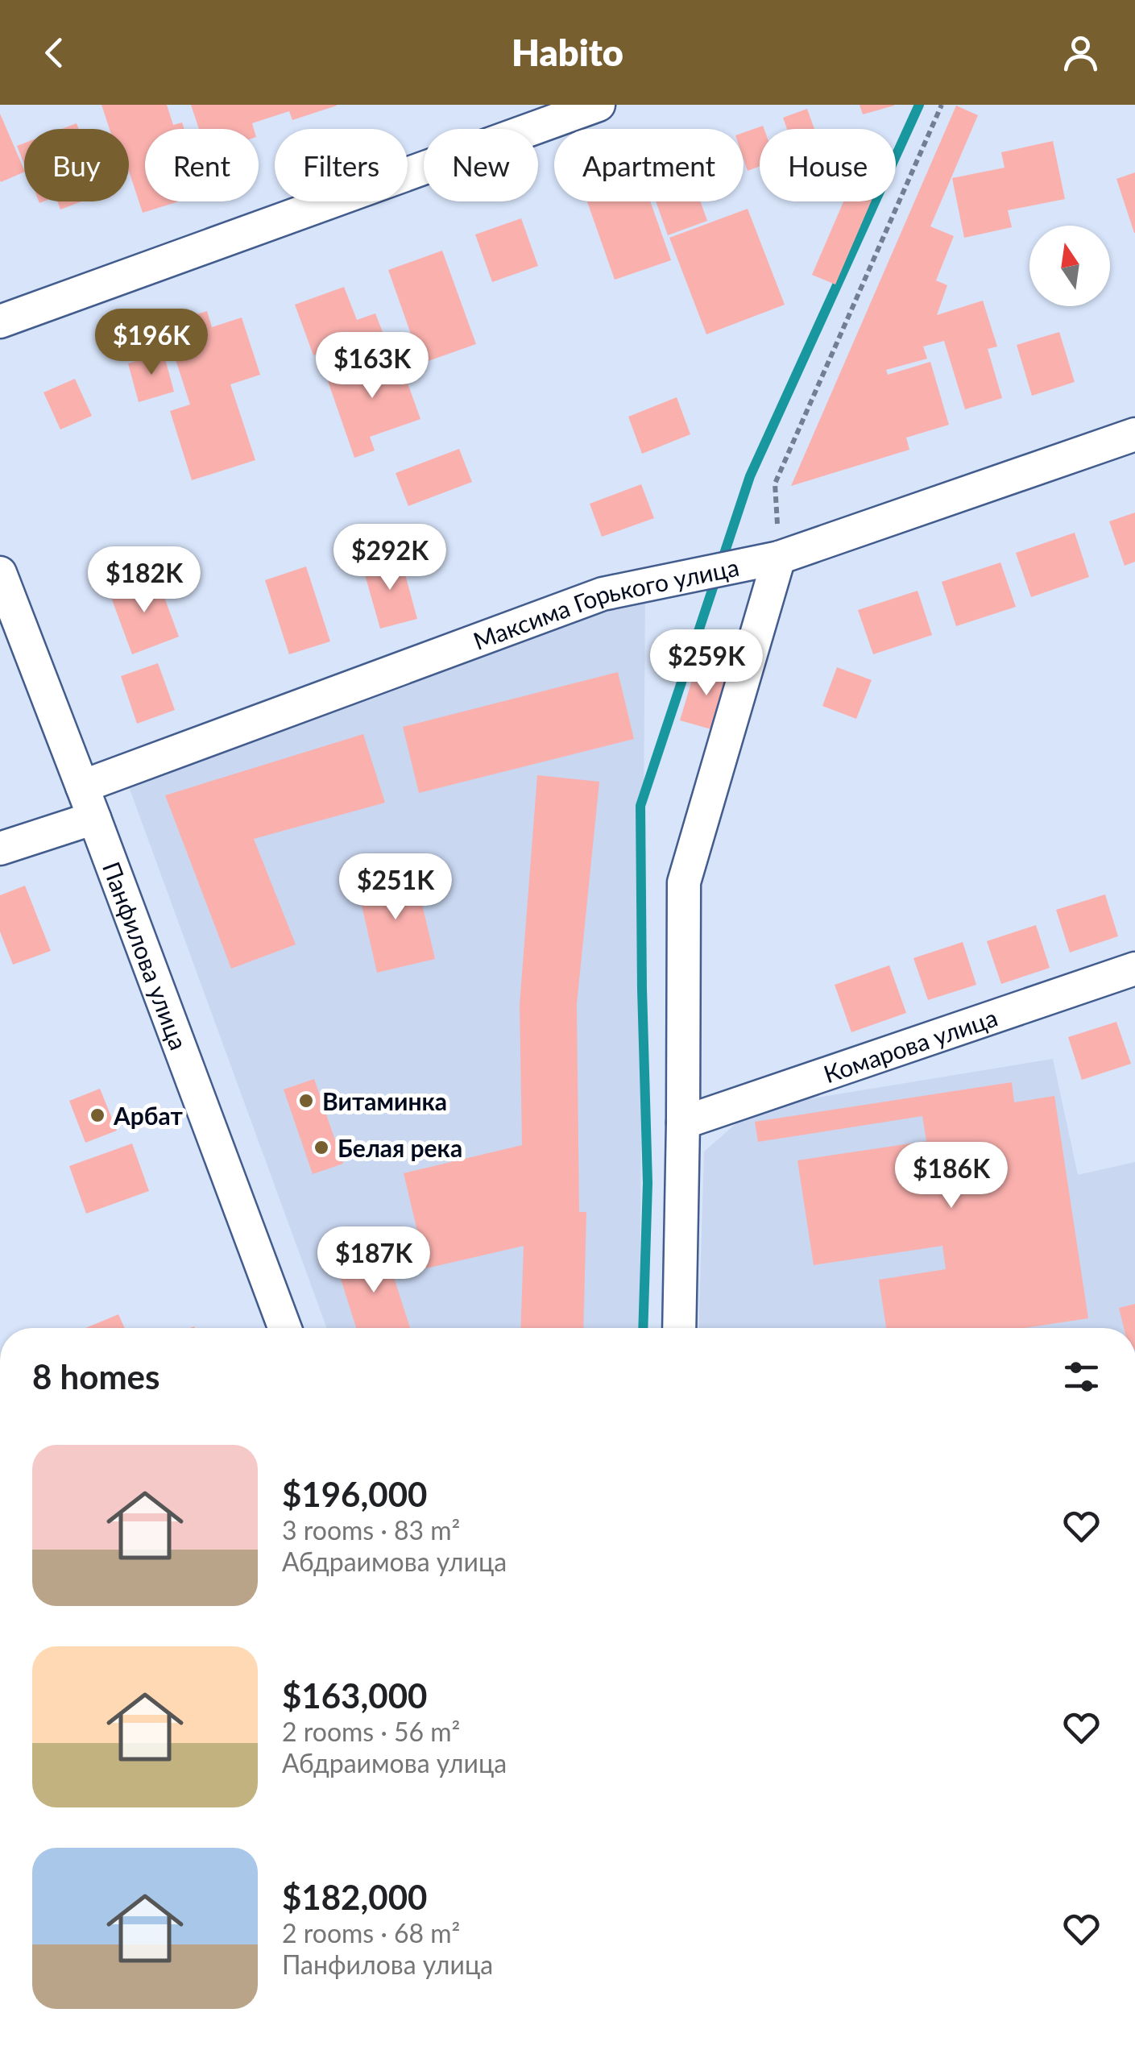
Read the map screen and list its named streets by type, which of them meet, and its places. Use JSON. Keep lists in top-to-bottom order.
{
  "streets": {
    "street": ["Максима Горького улица", "Панфилова улица", "Комарова улица"]
  },
  "crossings": [
    ["Максима Горького улица", "Панфилова улица"]
  ],
  "places": ["Витаминка", "Арбат", "Белая река"],
  "north": "top",
  "page": {
    "header": "Habito",
    "chip": [
      "Buy",
      "Rent",
      "Filters",
      "New",
      "Apartment",
      "House"
    ],
    "price": [
      "$196K",
      "$163K",
      "$292K",
      "$182K",
      "$259K",
      "$251K",
      "$186K",
      "$187K"
    ],
    "heading": "8 homes",
    "list": [
      {
        "name": "$196,000",
        "note": "3 rooms · 83 m² · Абдраимова улица"
      },
      {
        "name": "$163,000",
        "note": "2 rooms · 56 m² · Абдраимова улица"
      },
      {
        "name": "$182,000",
        "note": "2 rooms · 68 m² · Панфилова улица"
      }
    ]
  }
}
